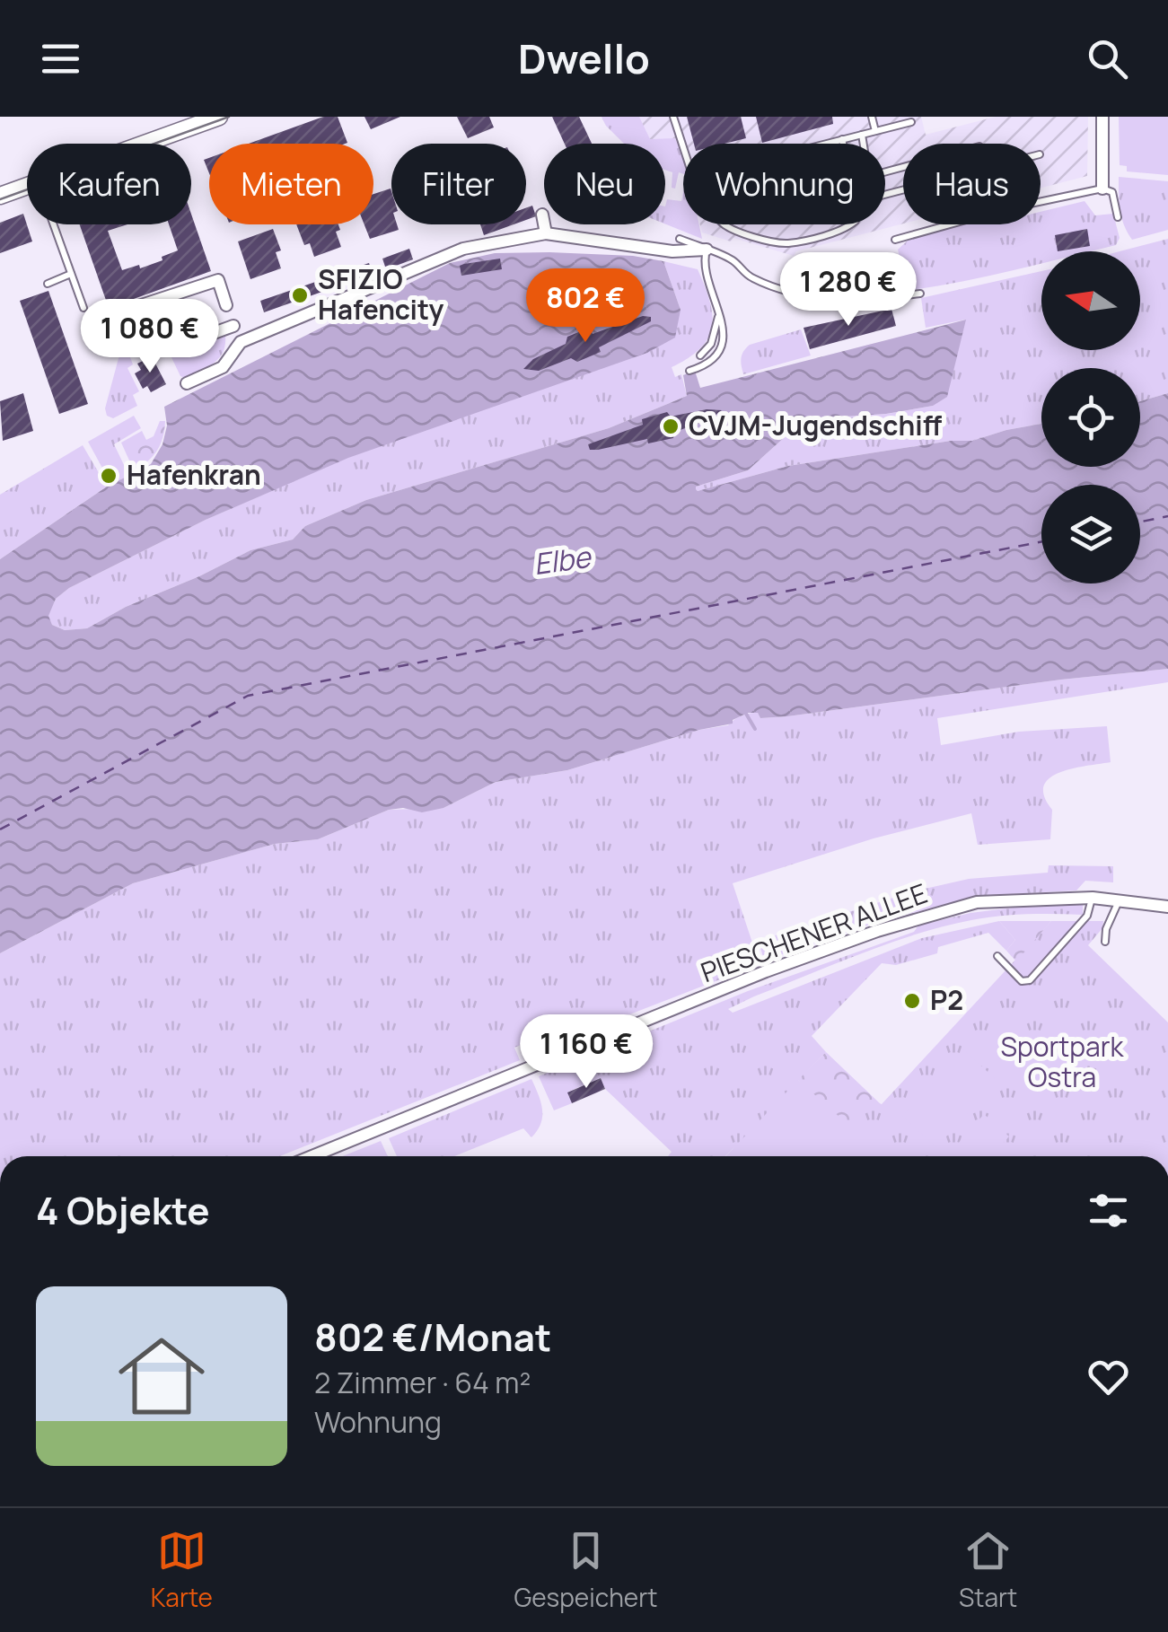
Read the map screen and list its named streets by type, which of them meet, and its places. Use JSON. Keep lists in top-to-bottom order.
{
  "streets": {
    "street": ["PIESCHENER ALLEE"]
  },
  "water": ["Elbe"],
  "parks": ["Sportpark Ostra"],
  "places": [
    "SFIZIO Hafencity",
    "CVJM-Jugendschiff",
    "Hafenkran",
    "P2"
  ],
  "north": "left",
  "page": {
    "header": "Dwello",
    "chip": [
      "Kaufen",
      "Mieten",
      "Filter",
      "Neu",
      "Wohnung",
      "Haus"
    ],
    "price": [
      "1 280 €",
      "802 €",
      "1 080 €",
      "1 160 €"
    ],
    "heading": "4 Objekte",
    "list": [
      {
        "name": "802 €/Monat",
        "note": "2 Zimmer · 64 m² · Wohnung"
      }
    ],
    "tabs": ["Karte", "Gespeichert", "Start"]
  }
}
